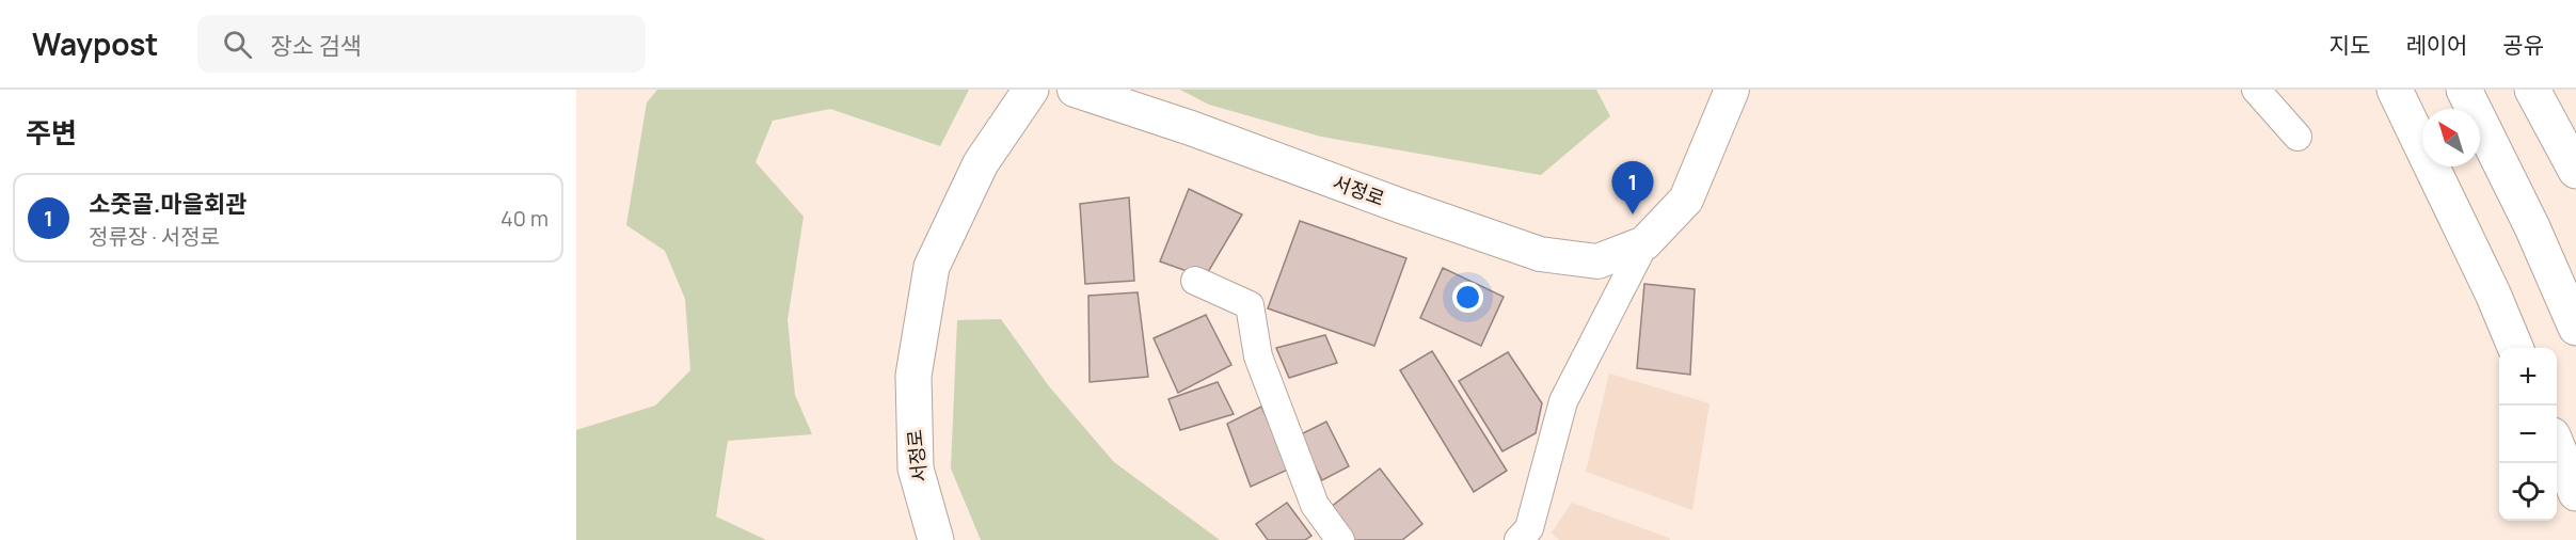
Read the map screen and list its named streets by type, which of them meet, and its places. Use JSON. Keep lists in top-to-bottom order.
{
  "streets": {
    "main road": ["서정로"]
  },
  "north": "top left",
  "page": {
    "header": "Waypost",
    "search": "장소 검색",
    "nav": ["지도", "레이어", "공유"],
    "heading": "주변",
    "pins": "1",
    "list": [
      {
        "mark": "1",
        "name": "소줏골.마을회관",
        "note": "정류장 · 서정로",
        "value": "40 m"
      }
    ],
    "map_buttons": ["+", "−"]
  }
}
